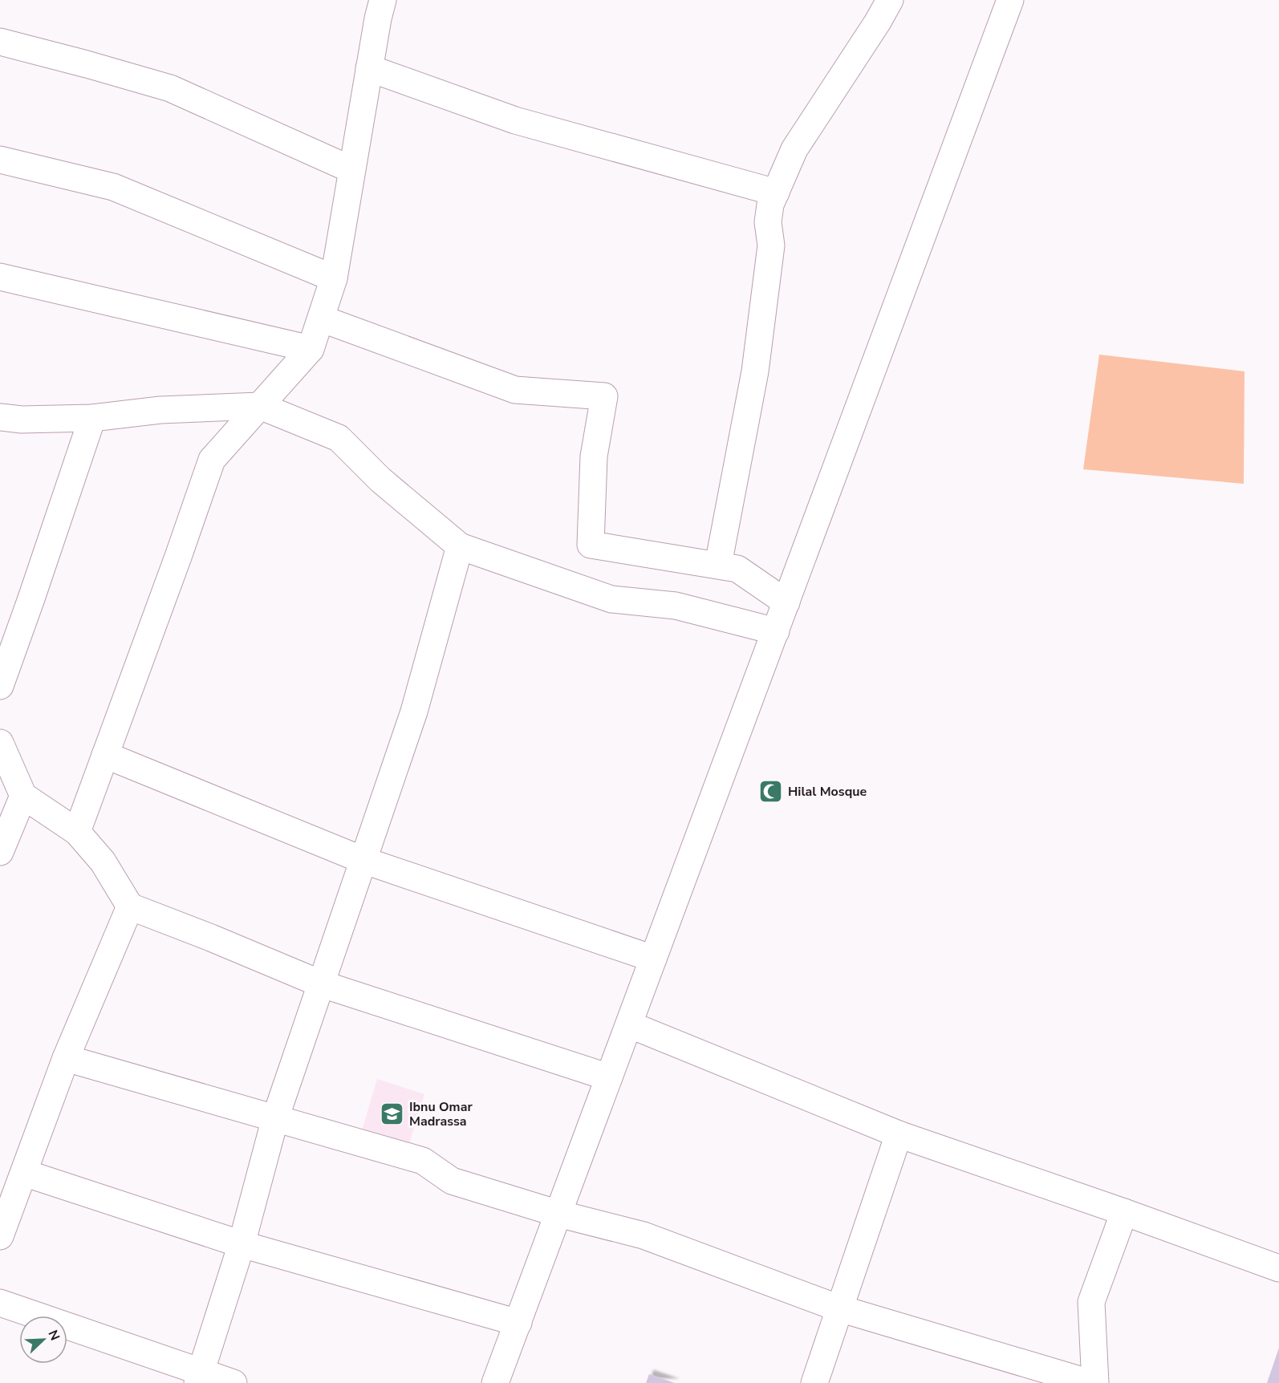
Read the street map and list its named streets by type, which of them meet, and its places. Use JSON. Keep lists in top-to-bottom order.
{
  "places": {
    "mosque": ["Hilal Mosque"],
    "school or university": ["Ibnu Omar Madrassa"]
  },
  "north": "top right"
}
